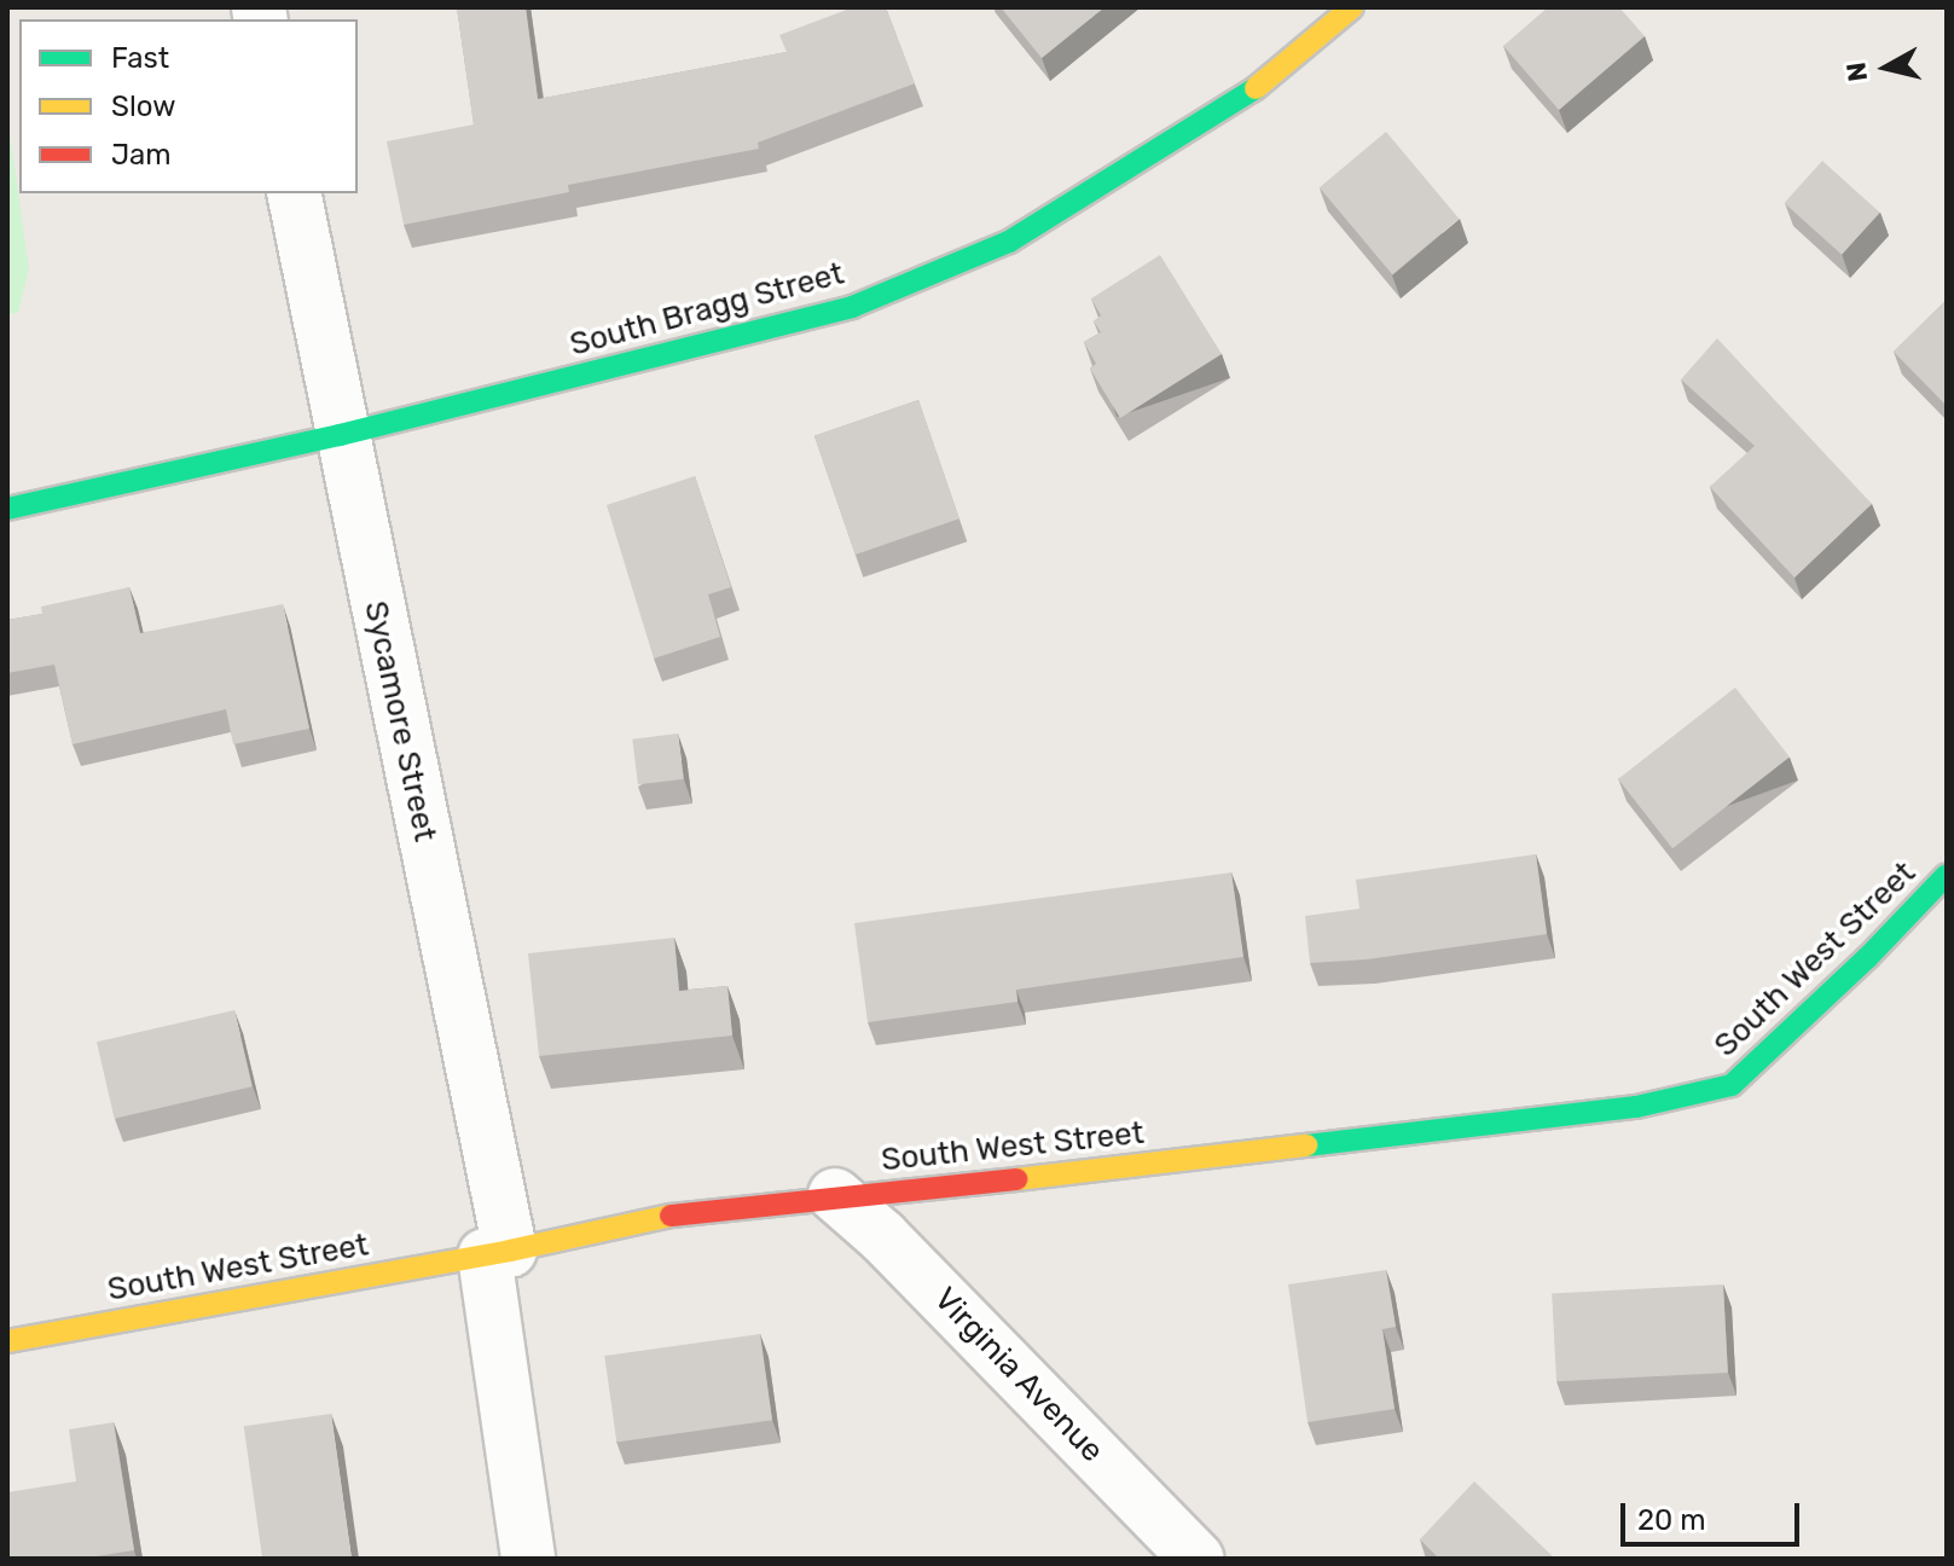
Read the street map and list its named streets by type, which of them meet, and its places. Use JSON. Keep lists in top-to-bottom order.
{
  "streets": {
    "street": [
      "South Bragg Street",
      "Sycamore Street",
      "South West Street",
      "Virginia Avenue"
    ]
  },
  "crossings": [
    ["South Bragg Street", "Sycamore Street"],
    ["Sycamore Street", "South West Street"],
    ["South West Street", "Virginia Avenue"]
  ],
  "legend": ["Fast", "Slow", "Jam"],
  "scale_bar": "20 m",
  "north": "left"
}
